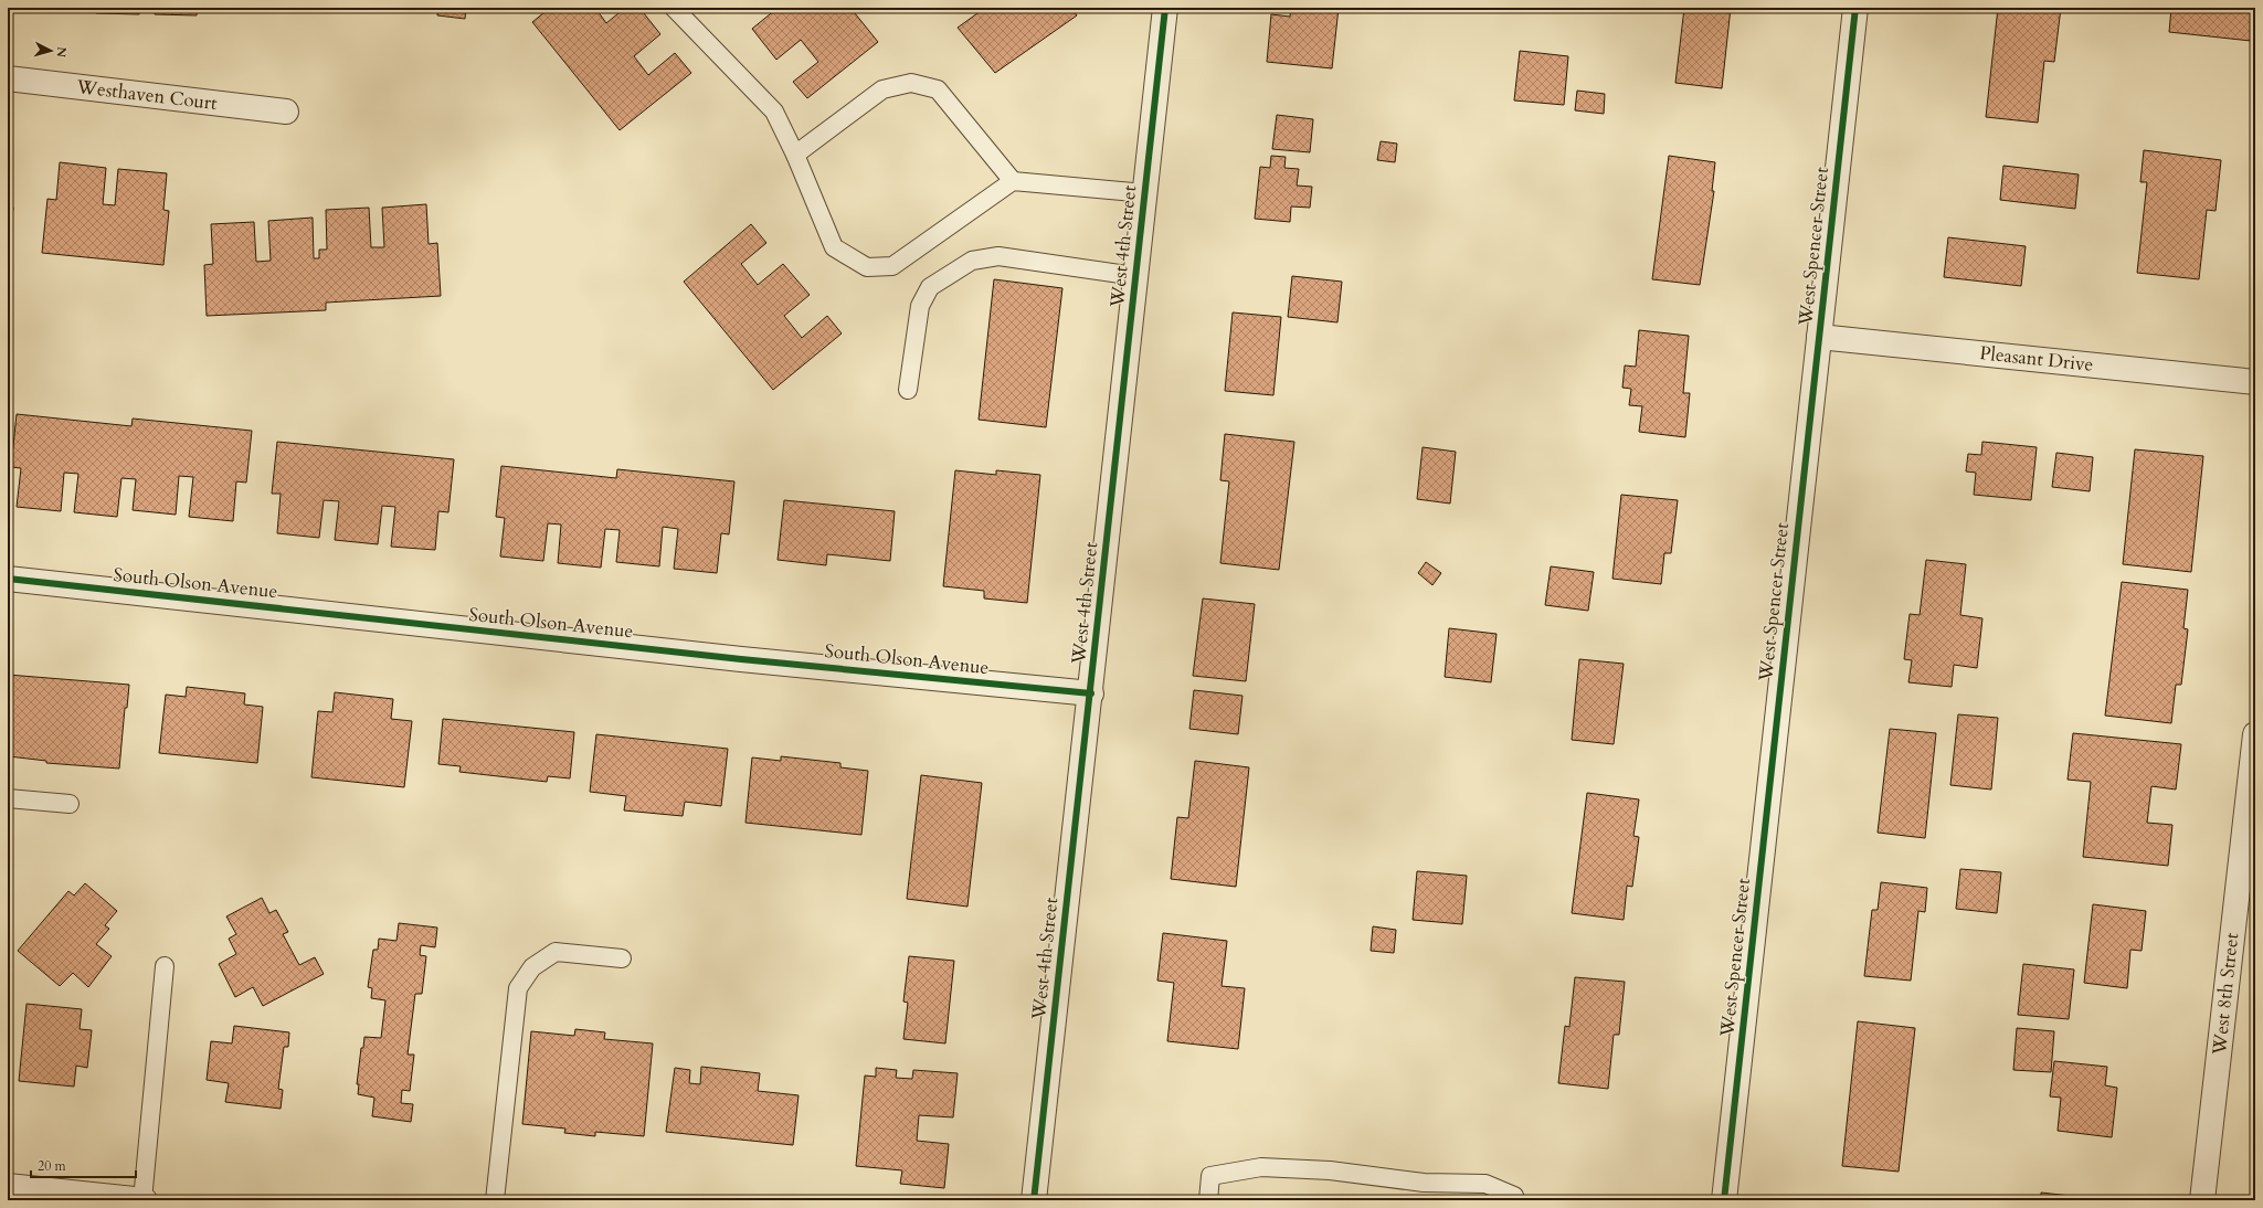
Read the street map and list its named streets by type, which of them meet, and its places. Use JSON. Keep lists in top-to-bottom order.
{
  "streets": {
    "street": [
      "Westhaven Court",
      "West 4th Street",
      "West Spencer Street",
      "Pleasant Drive",
      "South Olson Avenue",
      "West 8th Street"
    ]
  },
  "crossings": [
    ["West 4th Street", "South Olson Avenue"],
    ["West Spencer Street", "Pleasant Drive"]
  ],
  "scale_bar": "20 m",
  "north": "right"
}
